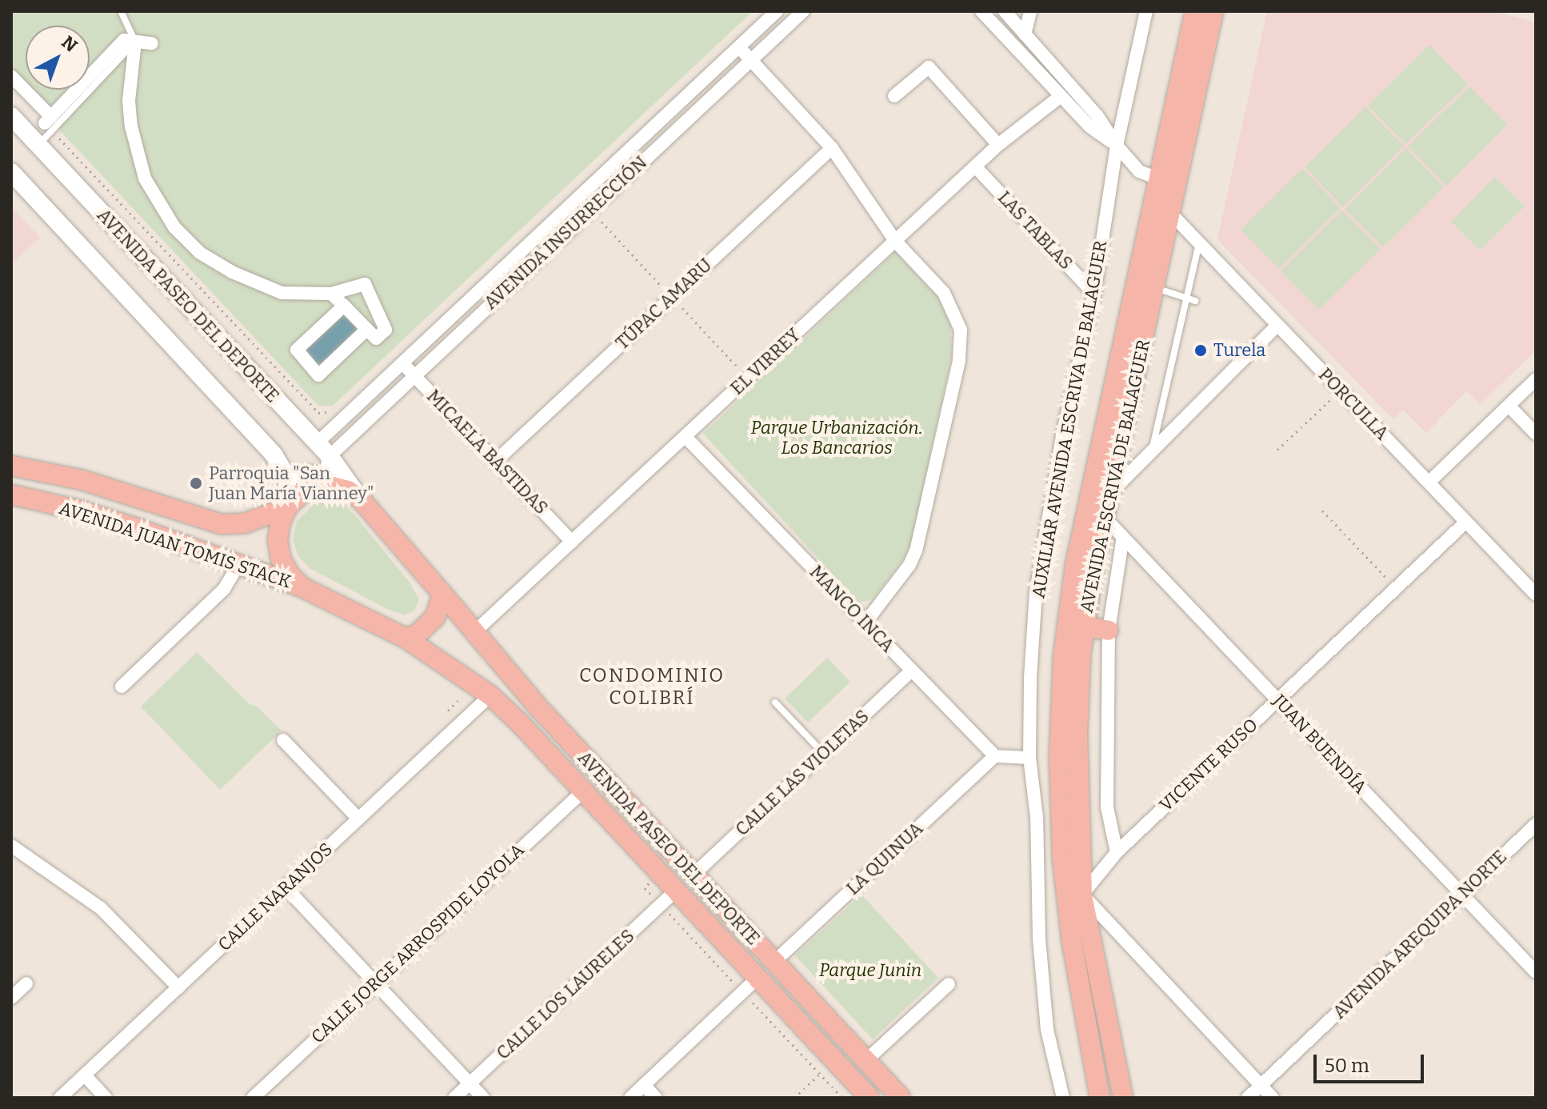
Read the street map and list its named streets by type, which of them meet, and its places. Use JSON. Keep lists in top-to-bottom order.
{
  "streets": {
    "main road": ["AVENIDA PASEO DEL DEPORTE", "AVENIDA ESCRIVÁ DE BALAGUER", "AVENIDA JUAN TOMIS STACK"],
    "street": [
      "LAS TABLAS",
      "AVENIDA INSURRECCIÓN",
      "TÚPAC AMARU",
      "EL VIRREY",
      "PORCULLA",
      "AUXILIAR AVENIDA ESCRIVA DE BALAGUER",
      "MICAELA BASTIDAS",
      "MANCO INCA",
      "JUAN BUENDÍA",
      "VICENTE RUSO",
      "CALLE LAS VIOLETAS",
      "LA QUINUA",
      "CALLE NARANJOS",
      "AVENIDA AREQUIPA NORTE",
      "CALLE JORGE ARROSPIDE LOYOLA",
      "CALLE LOS LAURELES"
    ]
  },
  "crossings": [
    ["LAS TABLAS", "EL VIRREY"],
    ["LAS TABLAS", "AUXILIAR AVENIDA ESCRIVA DE BALAGUER"],
    ["AVENIDA INSURRECCIÓN", "AVENIDA PASEO DEL DEPORTE"],
    ["AVENIDA INSURRECCIÓN", "MICAELA BASTIDAS"],
    ["TÚPAC AMARU", "MICAELA BASTIDAS"],
    ["AVENIDA PASEO DEL DEPORTE", "EL VIRREY"],
    ["AVENIDA PASEO DEL DEPORTE", "AVENIDA JUAN TOMIS STACK"],
    ["AVENIDA PASEO DEL DEPORTE", "CALLE LAS VIOLETAS"],
    ["AVENIDA PASEO DEL DEPORTE", "LA QUINUA"],
    ["AVENIDA PASEO DEL DEPORTE", "CALLE NARANJOS"],
    ["AVENIDA PASEO DEL DEPORTE", "CALLE JORGE ARROSPIDE LOYOLA"],
    ["AVENIDA PASEO DEL DEPORTE", "CALLE LOS LAURELES"],
    ["EL VIRREY", "MICAELA BASTIDAS"],
    ["EL VIRREY", "MANCO INCA"],
    ["PORCULLA", "AVENIDA ESCRIVÁ DE BALAGUER"],
    ["PORCULLA", "VICENTE RUSO"],
    ["AVENIDA ESCRIVÁ DE BALAGUER", "JUAN BUENDÍA"],
    ["AVENIDA ESCRIVÁ DE BALAGUER", "VICENTE RUSO"],
    ["MANCO INCA", "CALLE LAS VIOLETAS"],
    ["MANCO INCA", "LA QUINUA"],
    ["JUAN BUENDÍA", "VICENTE RUSO"],
    ["JUAN BUENDÍA", "AVENIDA AREQUIPA NORTE"]
  ],
  "districts": ["CONDOMINIO COLIBRÍ"],
  "parks": ["Parque Urbanización. Los Bancarios", "Parque Junin"],
  "places": ["Turela", "Parroquia \"San Juan María Vianney\""],
  "scale_bar": "50 m",
  "north": "top right"
}
